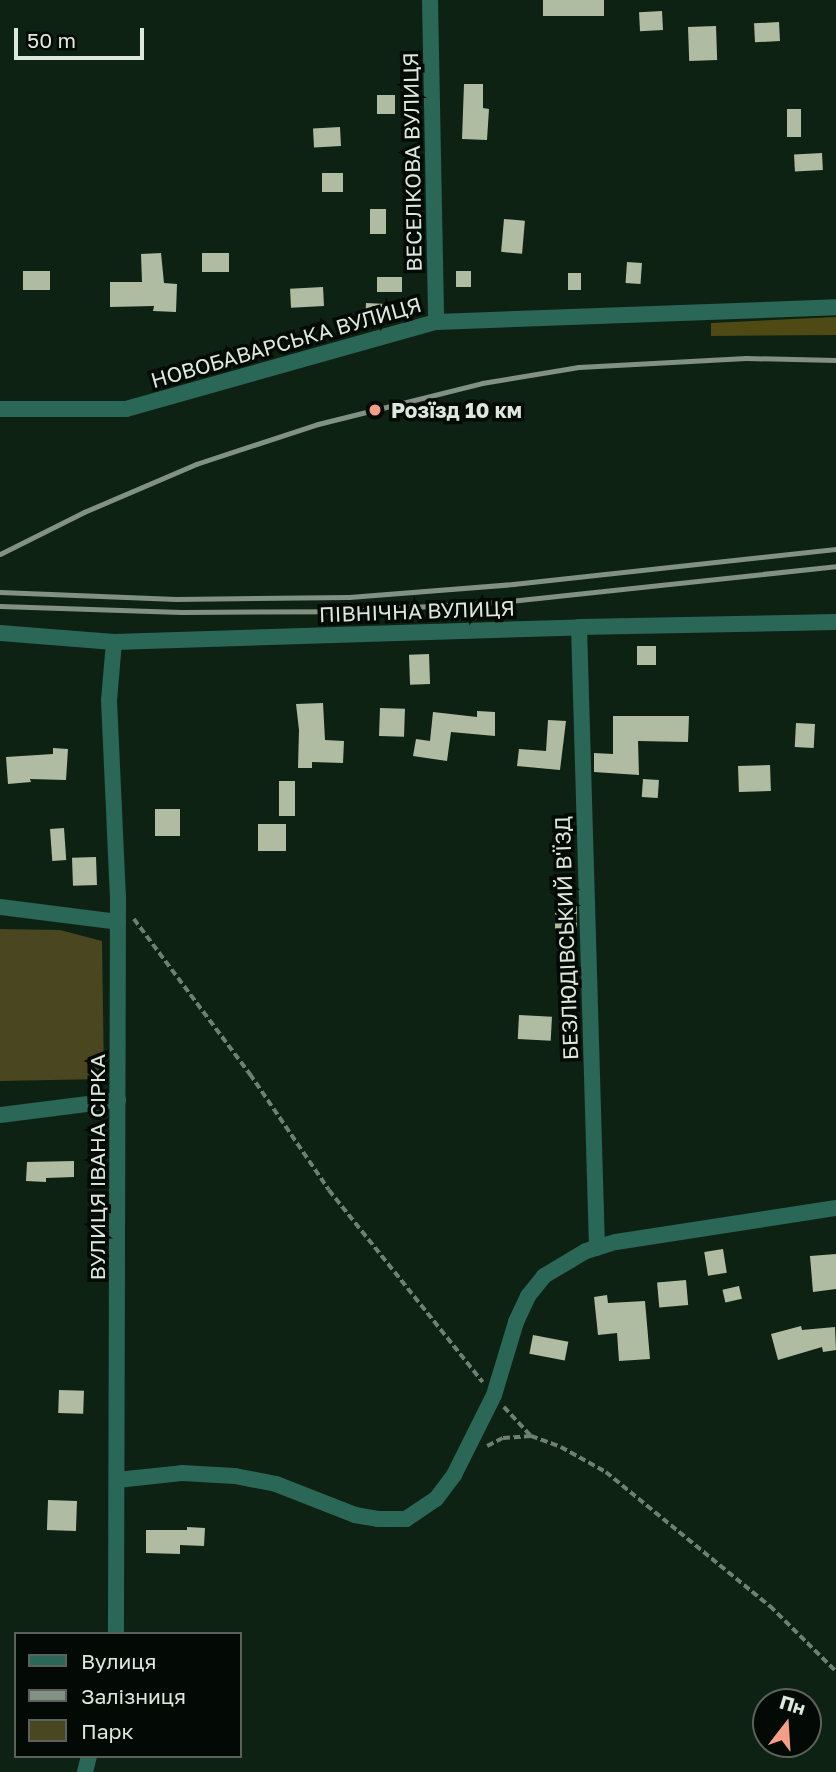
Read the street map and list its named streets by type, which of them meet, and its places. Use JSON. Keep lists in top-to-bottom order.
{
  "streets": {
    "street": [
      "ВЕСЕЛКОВА ВУЛИЦЯ",
      "НОВОБАВАРСЬКА ВУЛИЦЯ",
      "ПІВНІЧНА ВУЛИЦЯ",
      "БЕЗЛЮДІВСЬКИЙ В'ЇЗД",
      "ВУЛИЦЯ ІВАНА СІРКА"
    ]
  },
  "crossings": [
    ["ВЕСЕЛКОВА ВУЛИЦЯ", "НОВОБАВАРСЬКА ВУЛИЦЯ"],
    ["ПІВНІЧНА ВУЛИЦЯ", "БЕЗЛЮДІВСЬКИЙ В'ЇЗД"],
    ["ПІВНІЧНА ВУЛИЦЯ", "ВУЛИЦЯ ІВАНА СІРКА"]
  ],
  "places": ["Розїзд 10 км"],
  "legend": ["Вулиця", "Залізниця", "Парк"],
  "scale_bar": "50 m",
  "north": "top"
}
